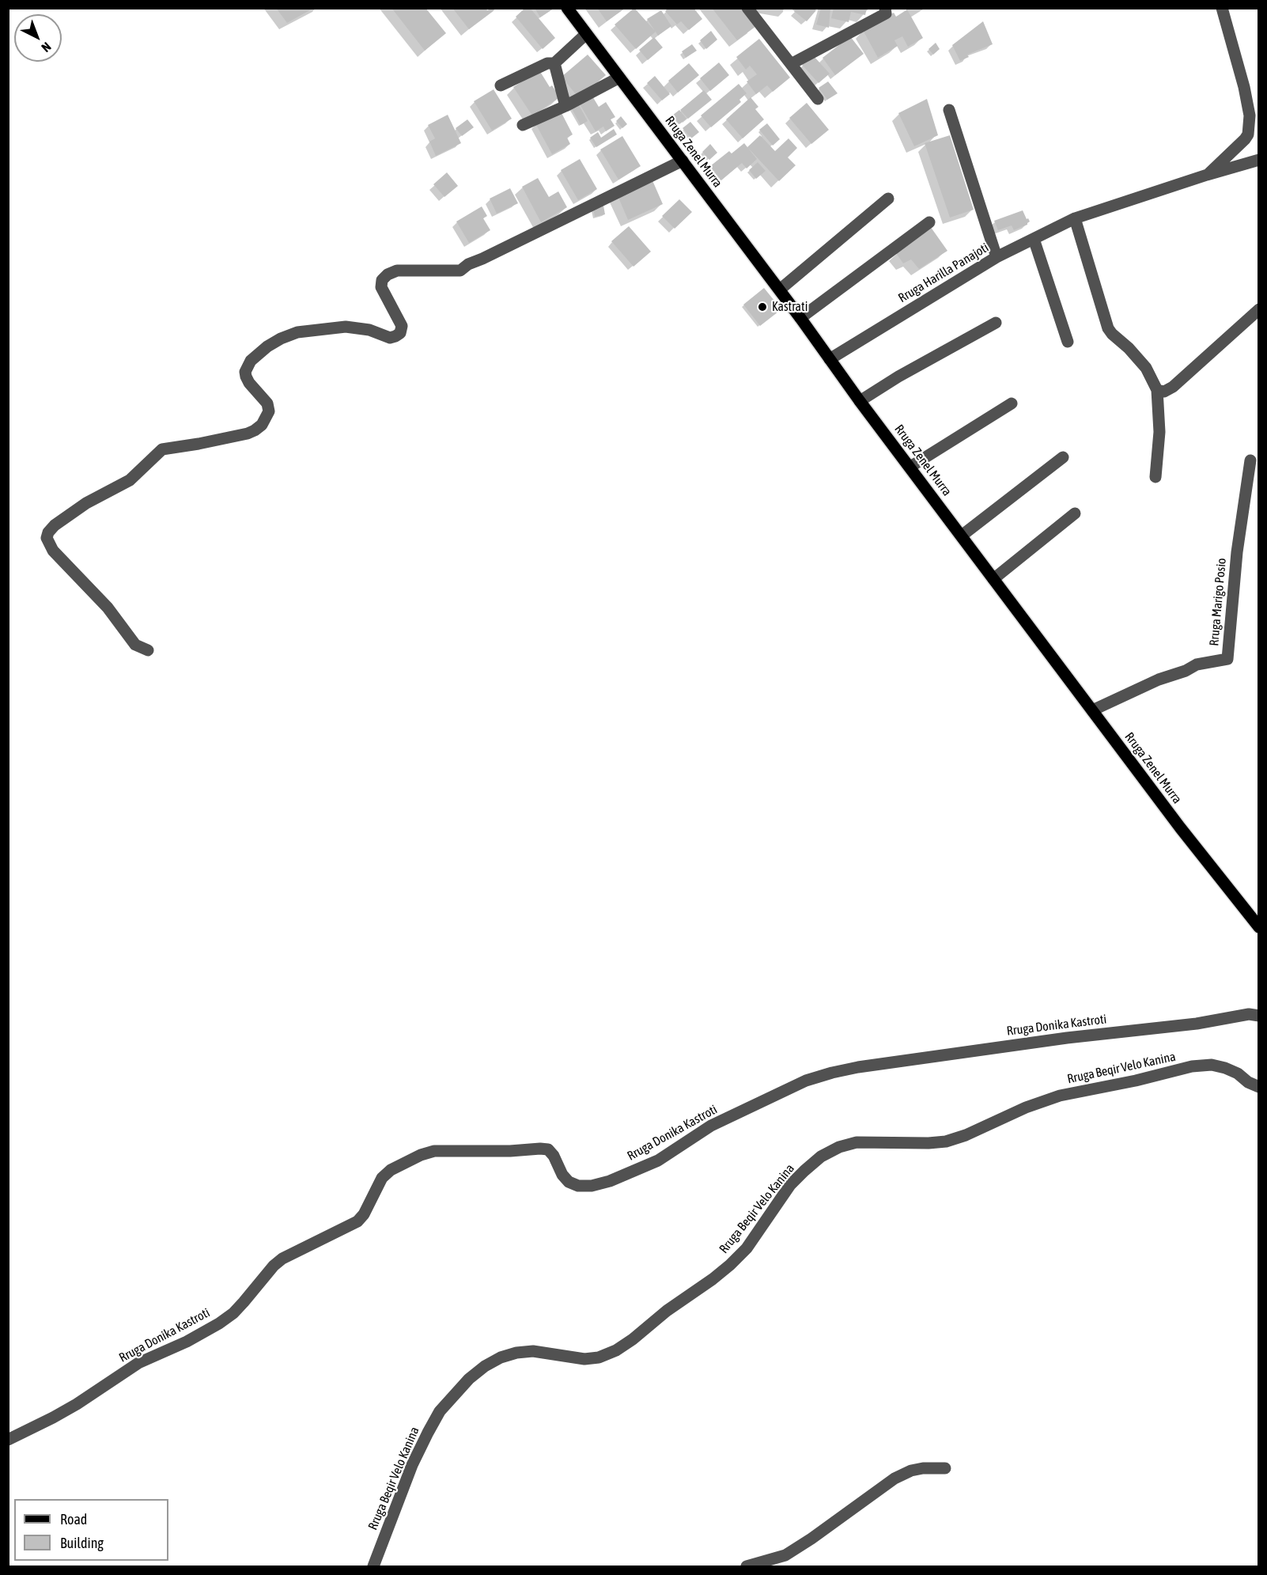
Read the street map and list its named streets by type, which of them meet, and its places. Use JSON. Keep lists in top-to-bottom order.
{
  "streets": {
    "main road": ["Rruga Zenel Murra"],
    "street": [
      "Rruga Harilla Panajoti",
      "Rruga Marigo Posio",
      "Rruga Donika Kastroti",
      "Rruga Beqir Velo Kanina"
    ]
  },
  "crossings": [
    ["Rruga Zenel Murra", "Rruga Harilla Panajoti"],
    ["Rruga Zenel Murra", "Rruga Marigo Posio"]
  ],
  "places": ["Kastrati"],
  "legend": ["Road", "Building"],
  "north": "bottom right"
}
